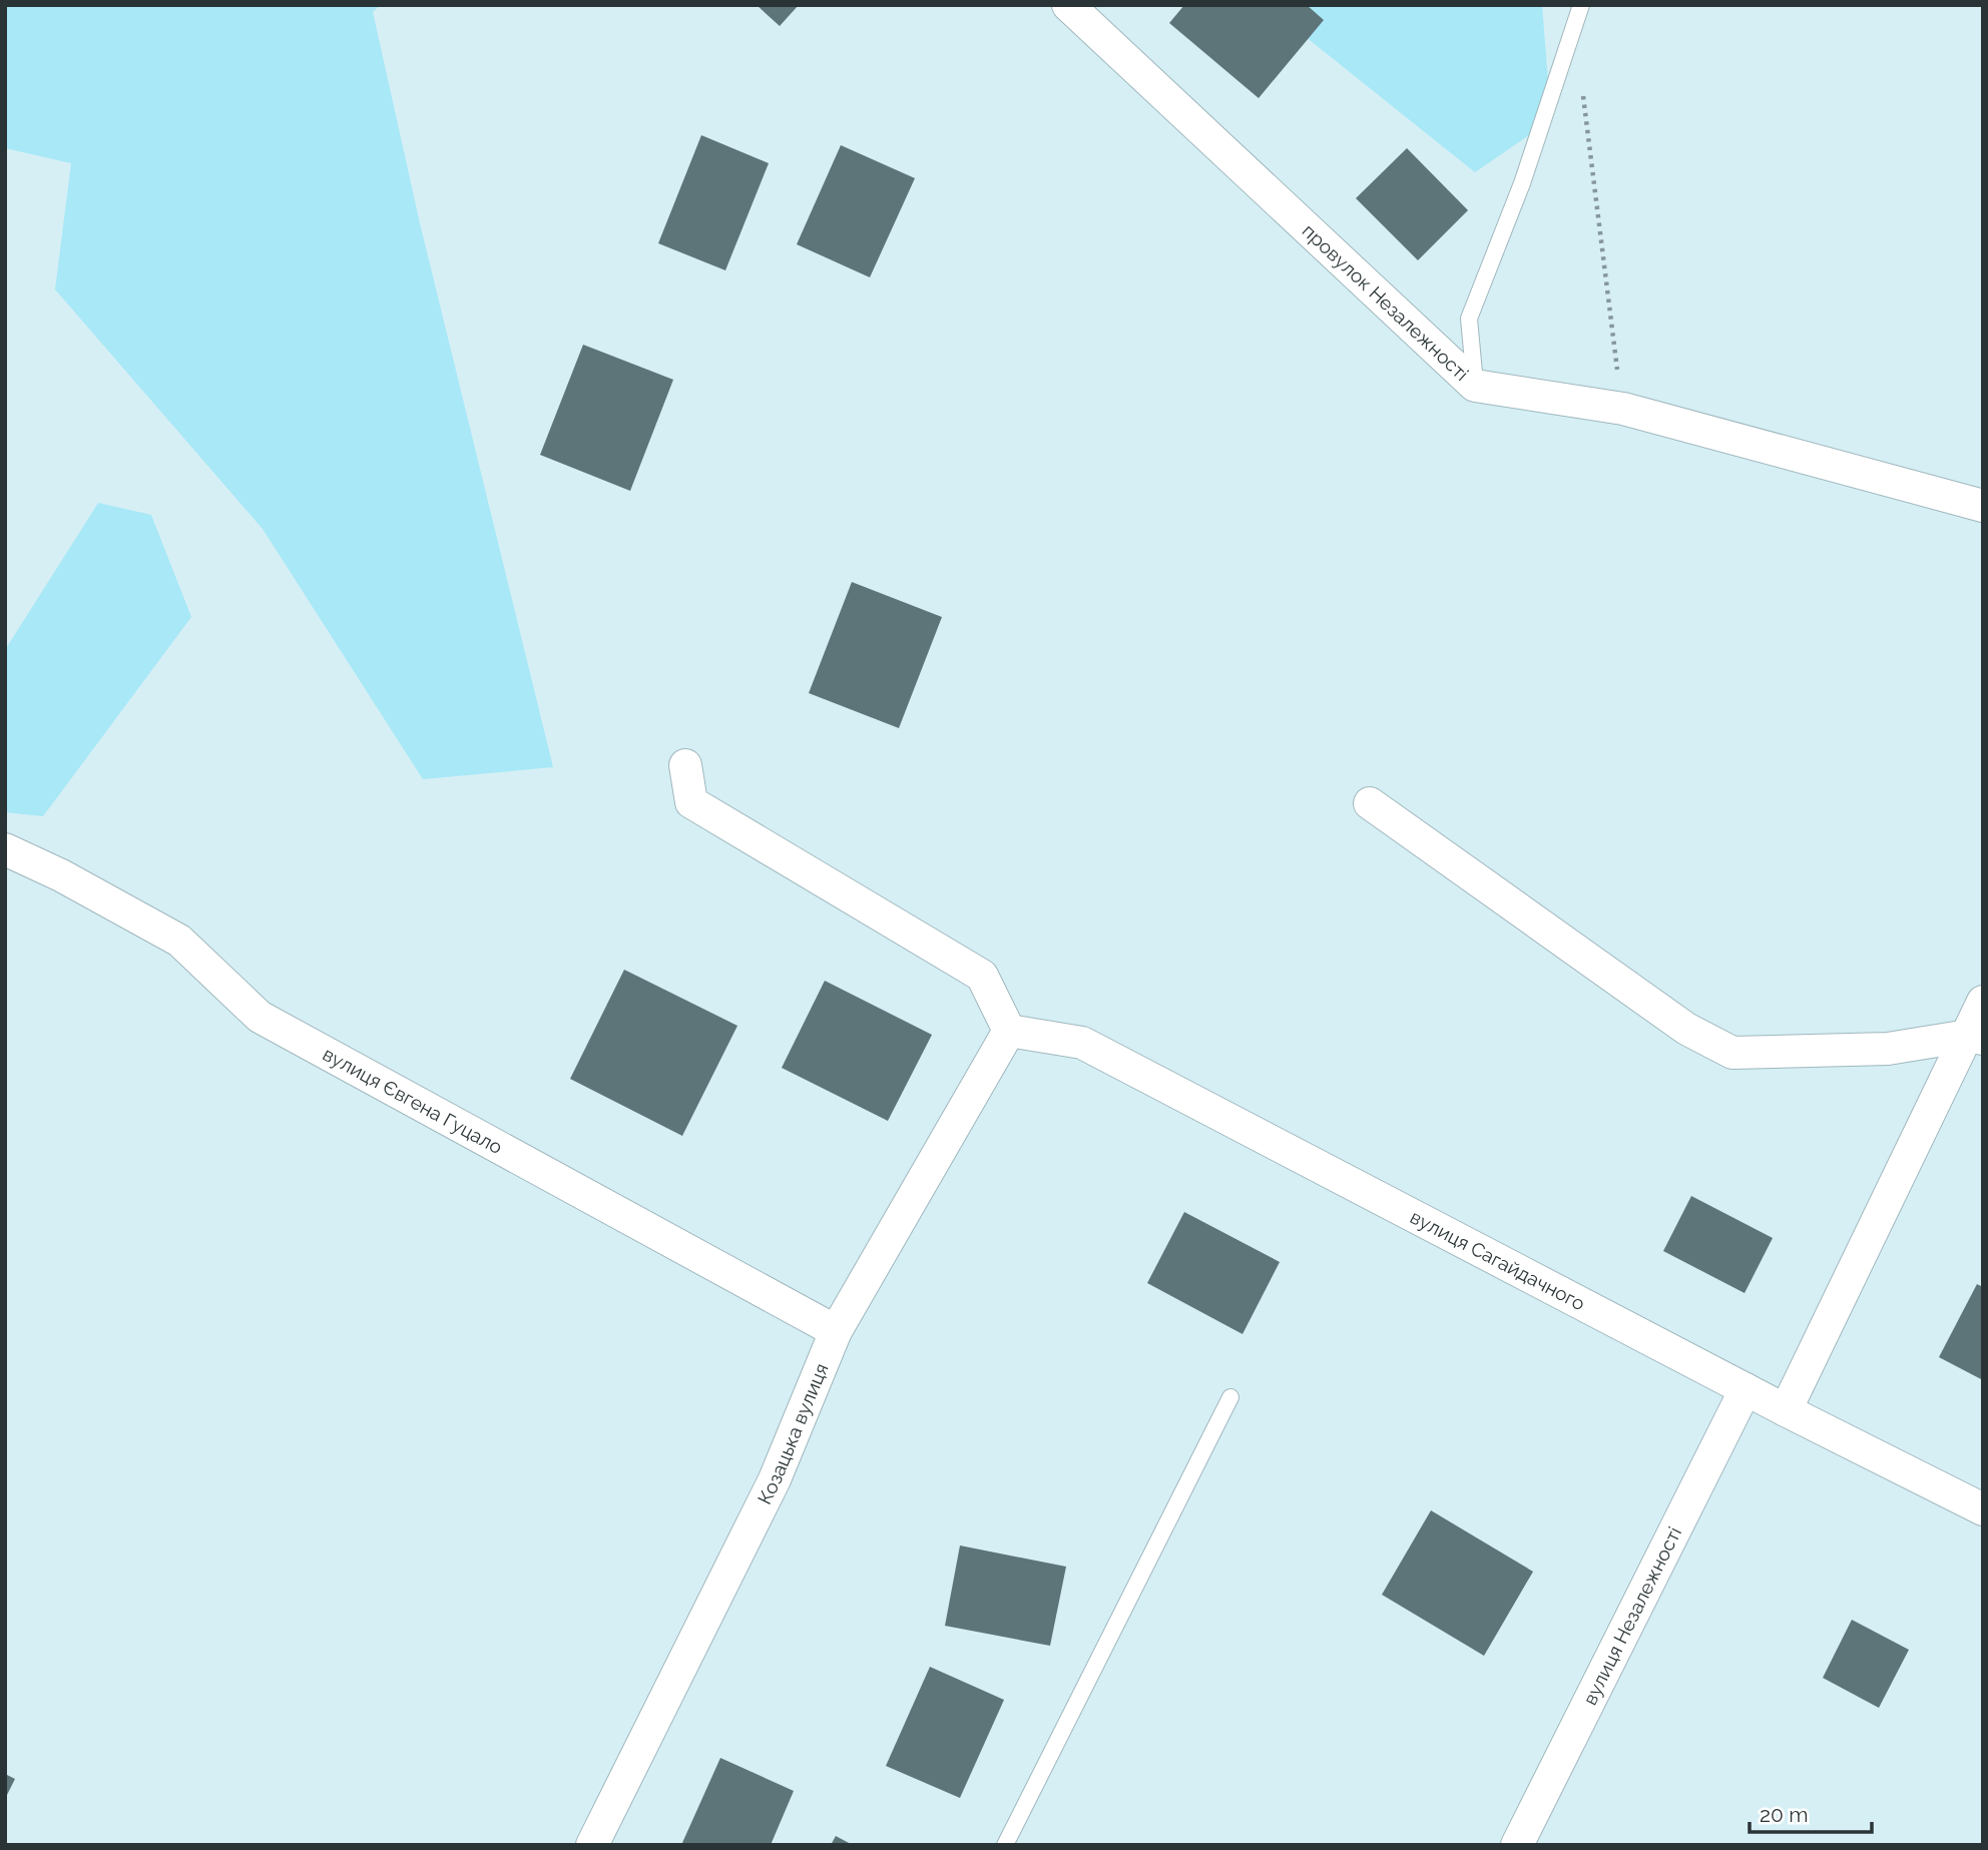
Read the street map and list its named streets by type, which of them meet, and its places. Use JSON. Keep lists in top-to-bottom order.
{
  "streets": {
    "street": [
      "провулок Незалежності",
      "вулиця Євгена Гуцало",
      "вулиця Сагайдачного",
      "Козацька вулиця",
      "вулиця Незалежності"
    ]
  },
  "crossings": [
    ["вулиця Євгена Гуцало", "Козацька вулиця"],
    ["вулиця Сагайдачного", "Козацька вулиця"],
    ["вулиця Сагайдачного", "вулиця Незалежності"]
  ],
  "scale_bar": "20 m"
}
